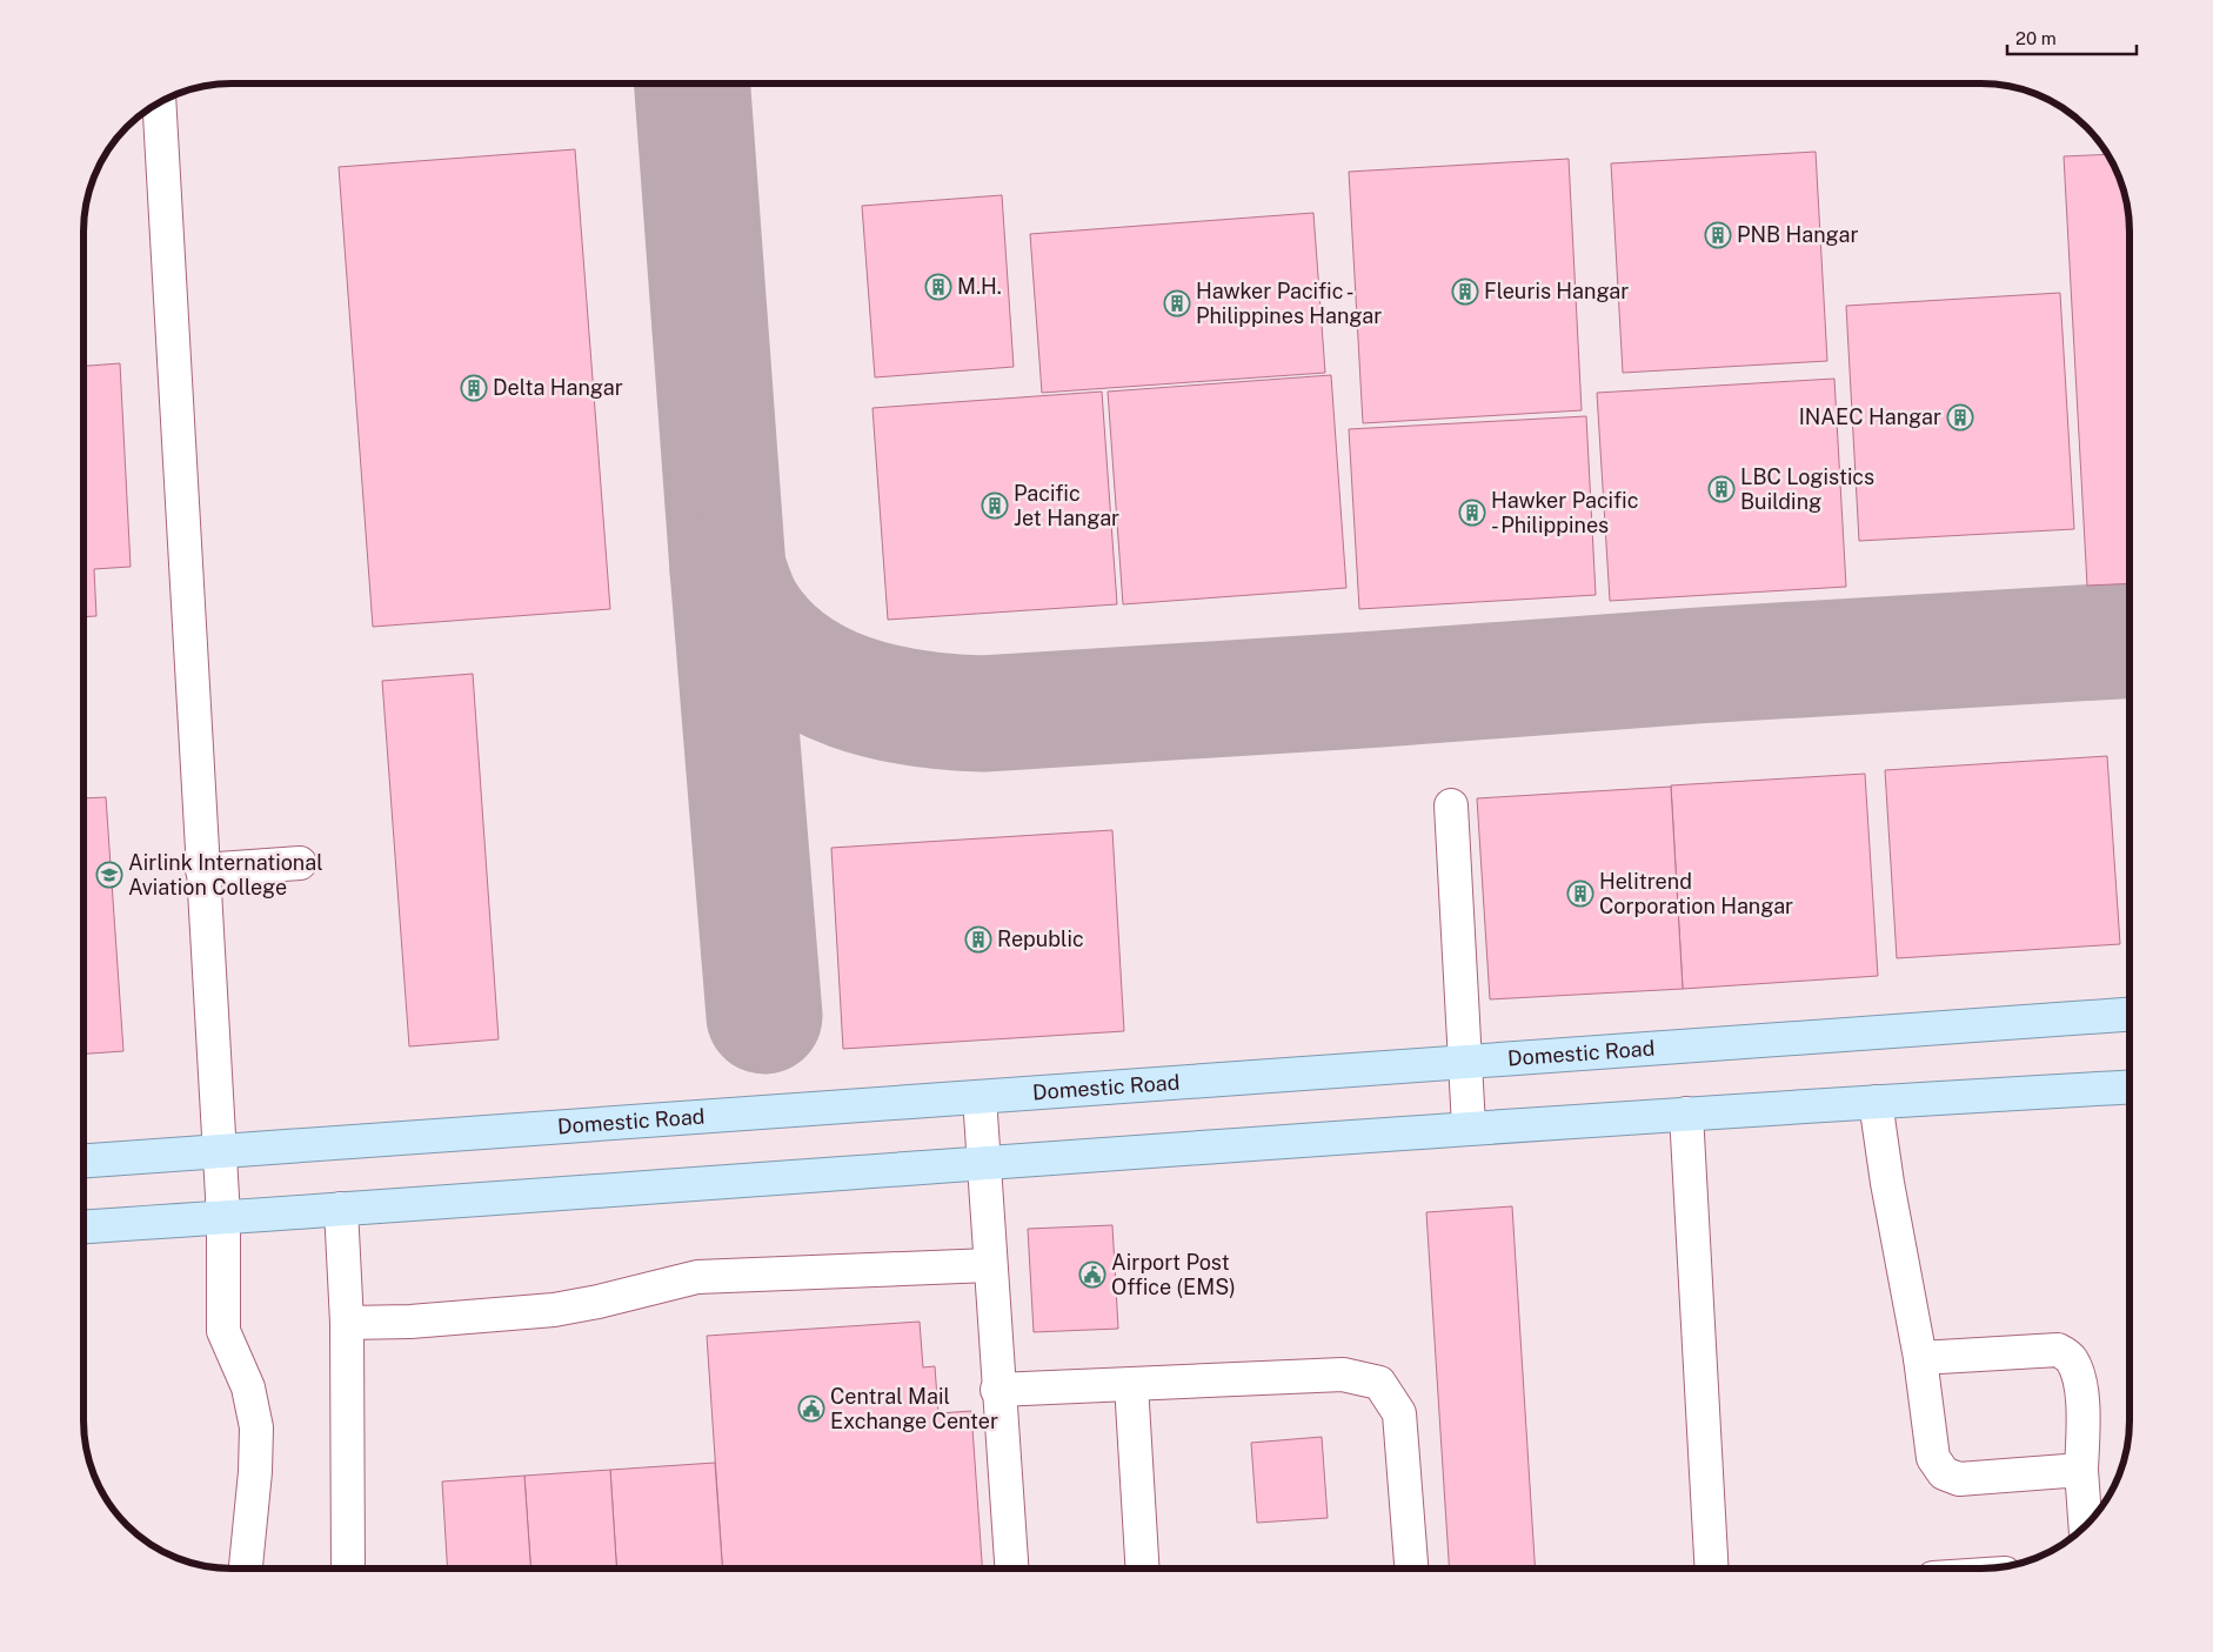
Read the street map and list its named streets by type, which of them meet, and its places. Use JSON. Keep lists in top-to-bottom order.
{
  "streets": {
    "main road": ["Domestic Road"]
  },
  "places": {
    "building": [
      "PNB Hangar",
      "M.H.",
      "Fleuris Hangar",
      "Hawker Pacific - Philippines Hangar",
      "Delta Hangar",
      "INAEC Hangar",
      "LBC Logistics Building",
      "Pacific Jet Hangar",
      "Hawker Pacific - Philippines",
      "Helitrend Corporation Hangar",
      "Republic"
    ],
    "school or university": ["Airlink International Aviation College"],
    "public building": ["Airport Post Office (EMS)", "Central Mail Exchange Center"]
  },
  "scale_bar": "20 m"
}
